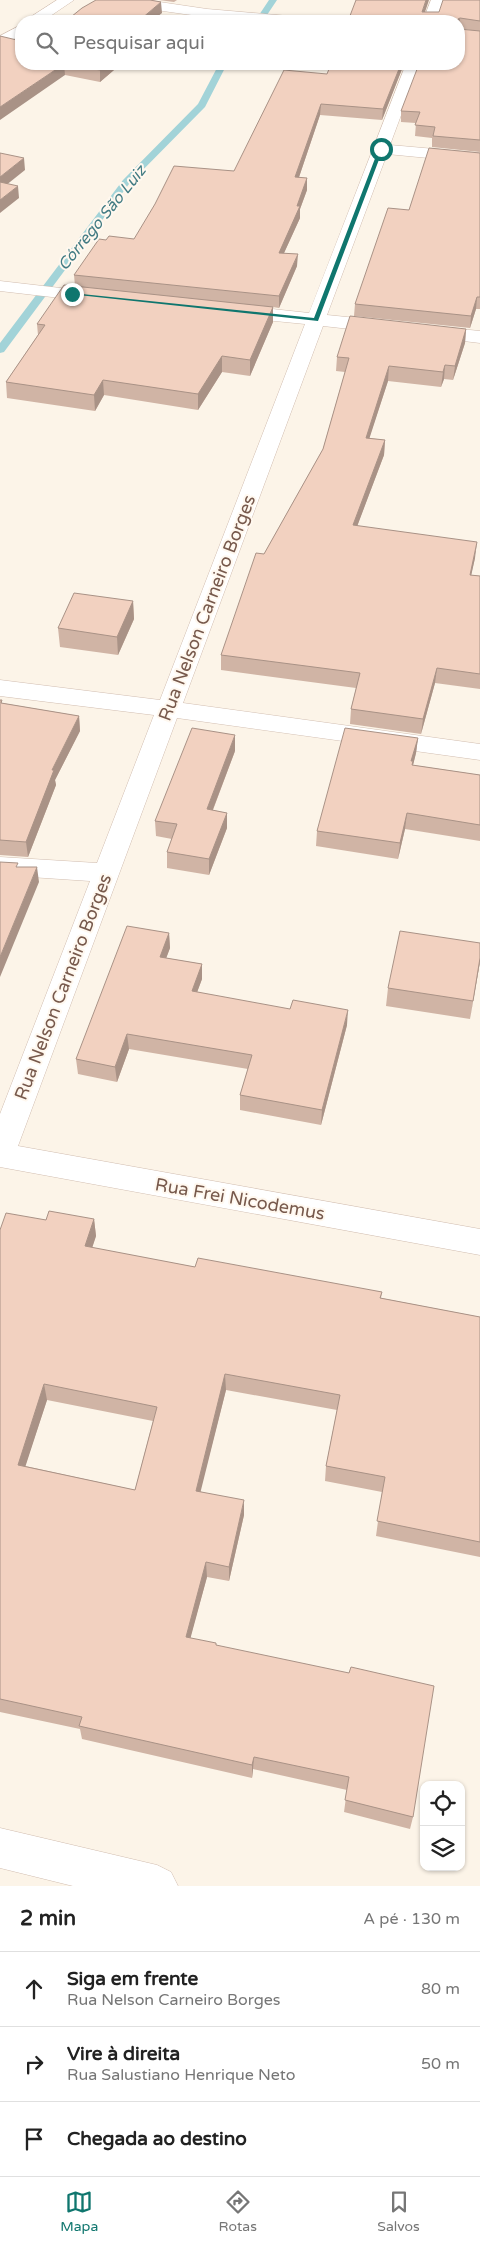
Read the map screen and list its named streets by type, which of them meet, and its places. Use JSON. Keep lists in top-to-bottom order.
{
  "streets": {
    "street": ["Rua Nelson Carneiro Borges", "Rua Frei Nicodemus"]
  },
  "crossings": [
    ["Rua Nelson Carneiro Borges", "Rua Frei Nicodemus"]
  ],
  "water": ["Córrego São Luiz"],
  "page": {
    "search": "Pesquisar aqui",
    "heading": ["2 min", "A pé · 130 m"],
    "list": [
      ["Siga em frente", "Rua Nelson Carneiro Borges", "80 m"],
      ["Vire à direita", "Rua Salustiano Henrique Neto", "50 m"],
      "Chegada ao destino"
    ],
    "nav": ["Mapa", "Rotas", "Salvos"]
  }
}
